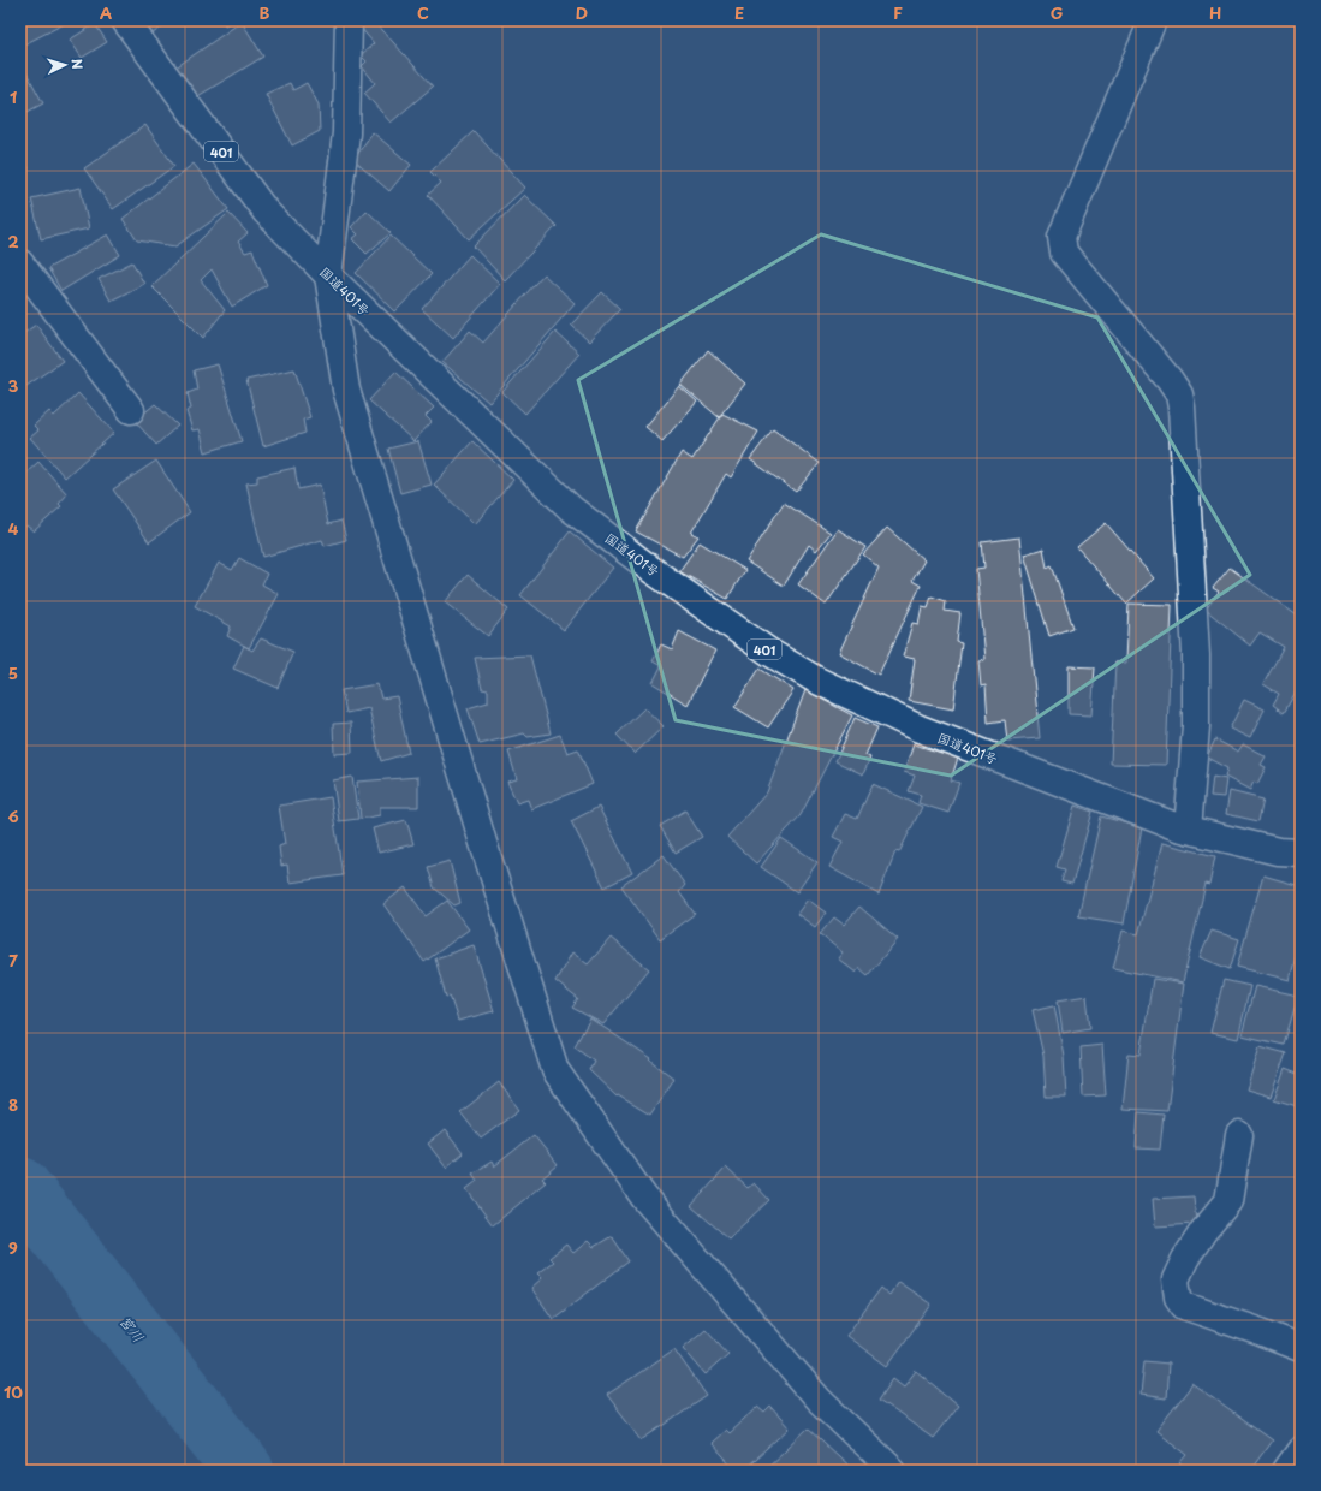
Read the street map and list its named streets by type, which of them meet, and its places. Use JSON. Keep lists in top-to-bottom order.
{
  "streets": {
    "main road": ["401", "国道401号"]
  },
  "water": ["宮川"],
  "north": "right",
  "grid": {
    "columns": [
      "A",
      "B",
      "C",
      "D",
      "E",
      "F",
      "G",
      "H"
    ],
    "rows": [
      "1",
      "2",
      "3",
      "4",
      "5",
      "6",
      "7",
      "8",
      "9",
      "10"
    ]
  }
}
